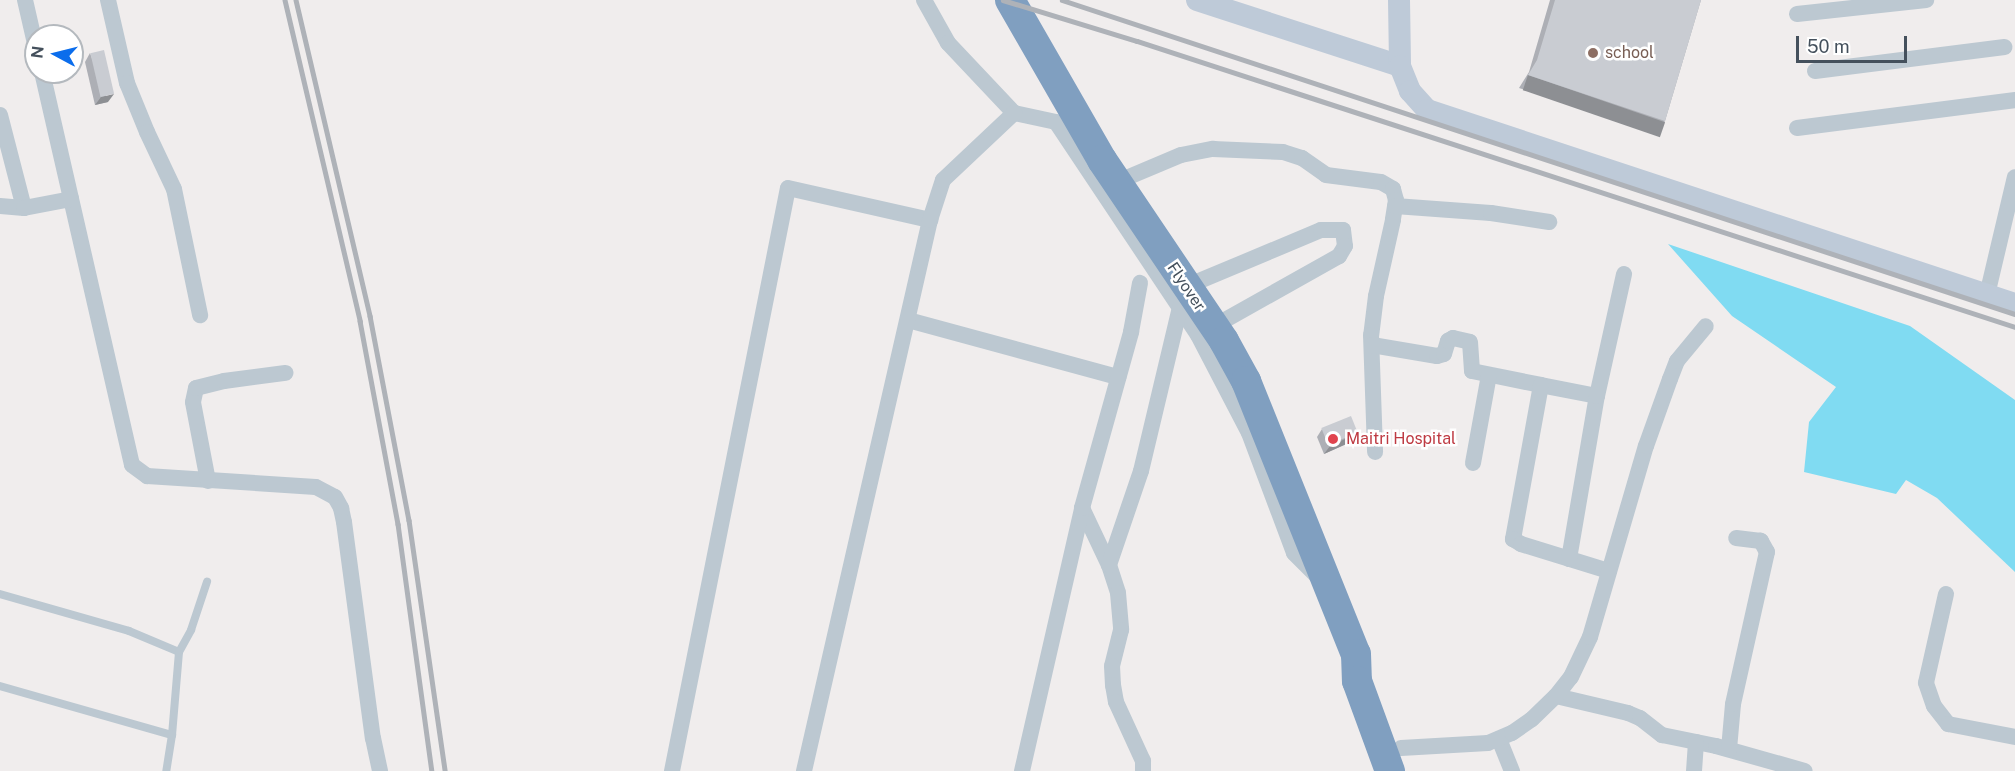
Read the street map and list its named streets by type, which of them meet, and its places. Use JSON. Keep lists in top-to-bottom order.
{
  "streets": {
    "highway": ["Flyover"]
  },
  "places": ["school", "Maitri Hospital"],
  "scale_bar": "50 m",
  "north": "left"
}
